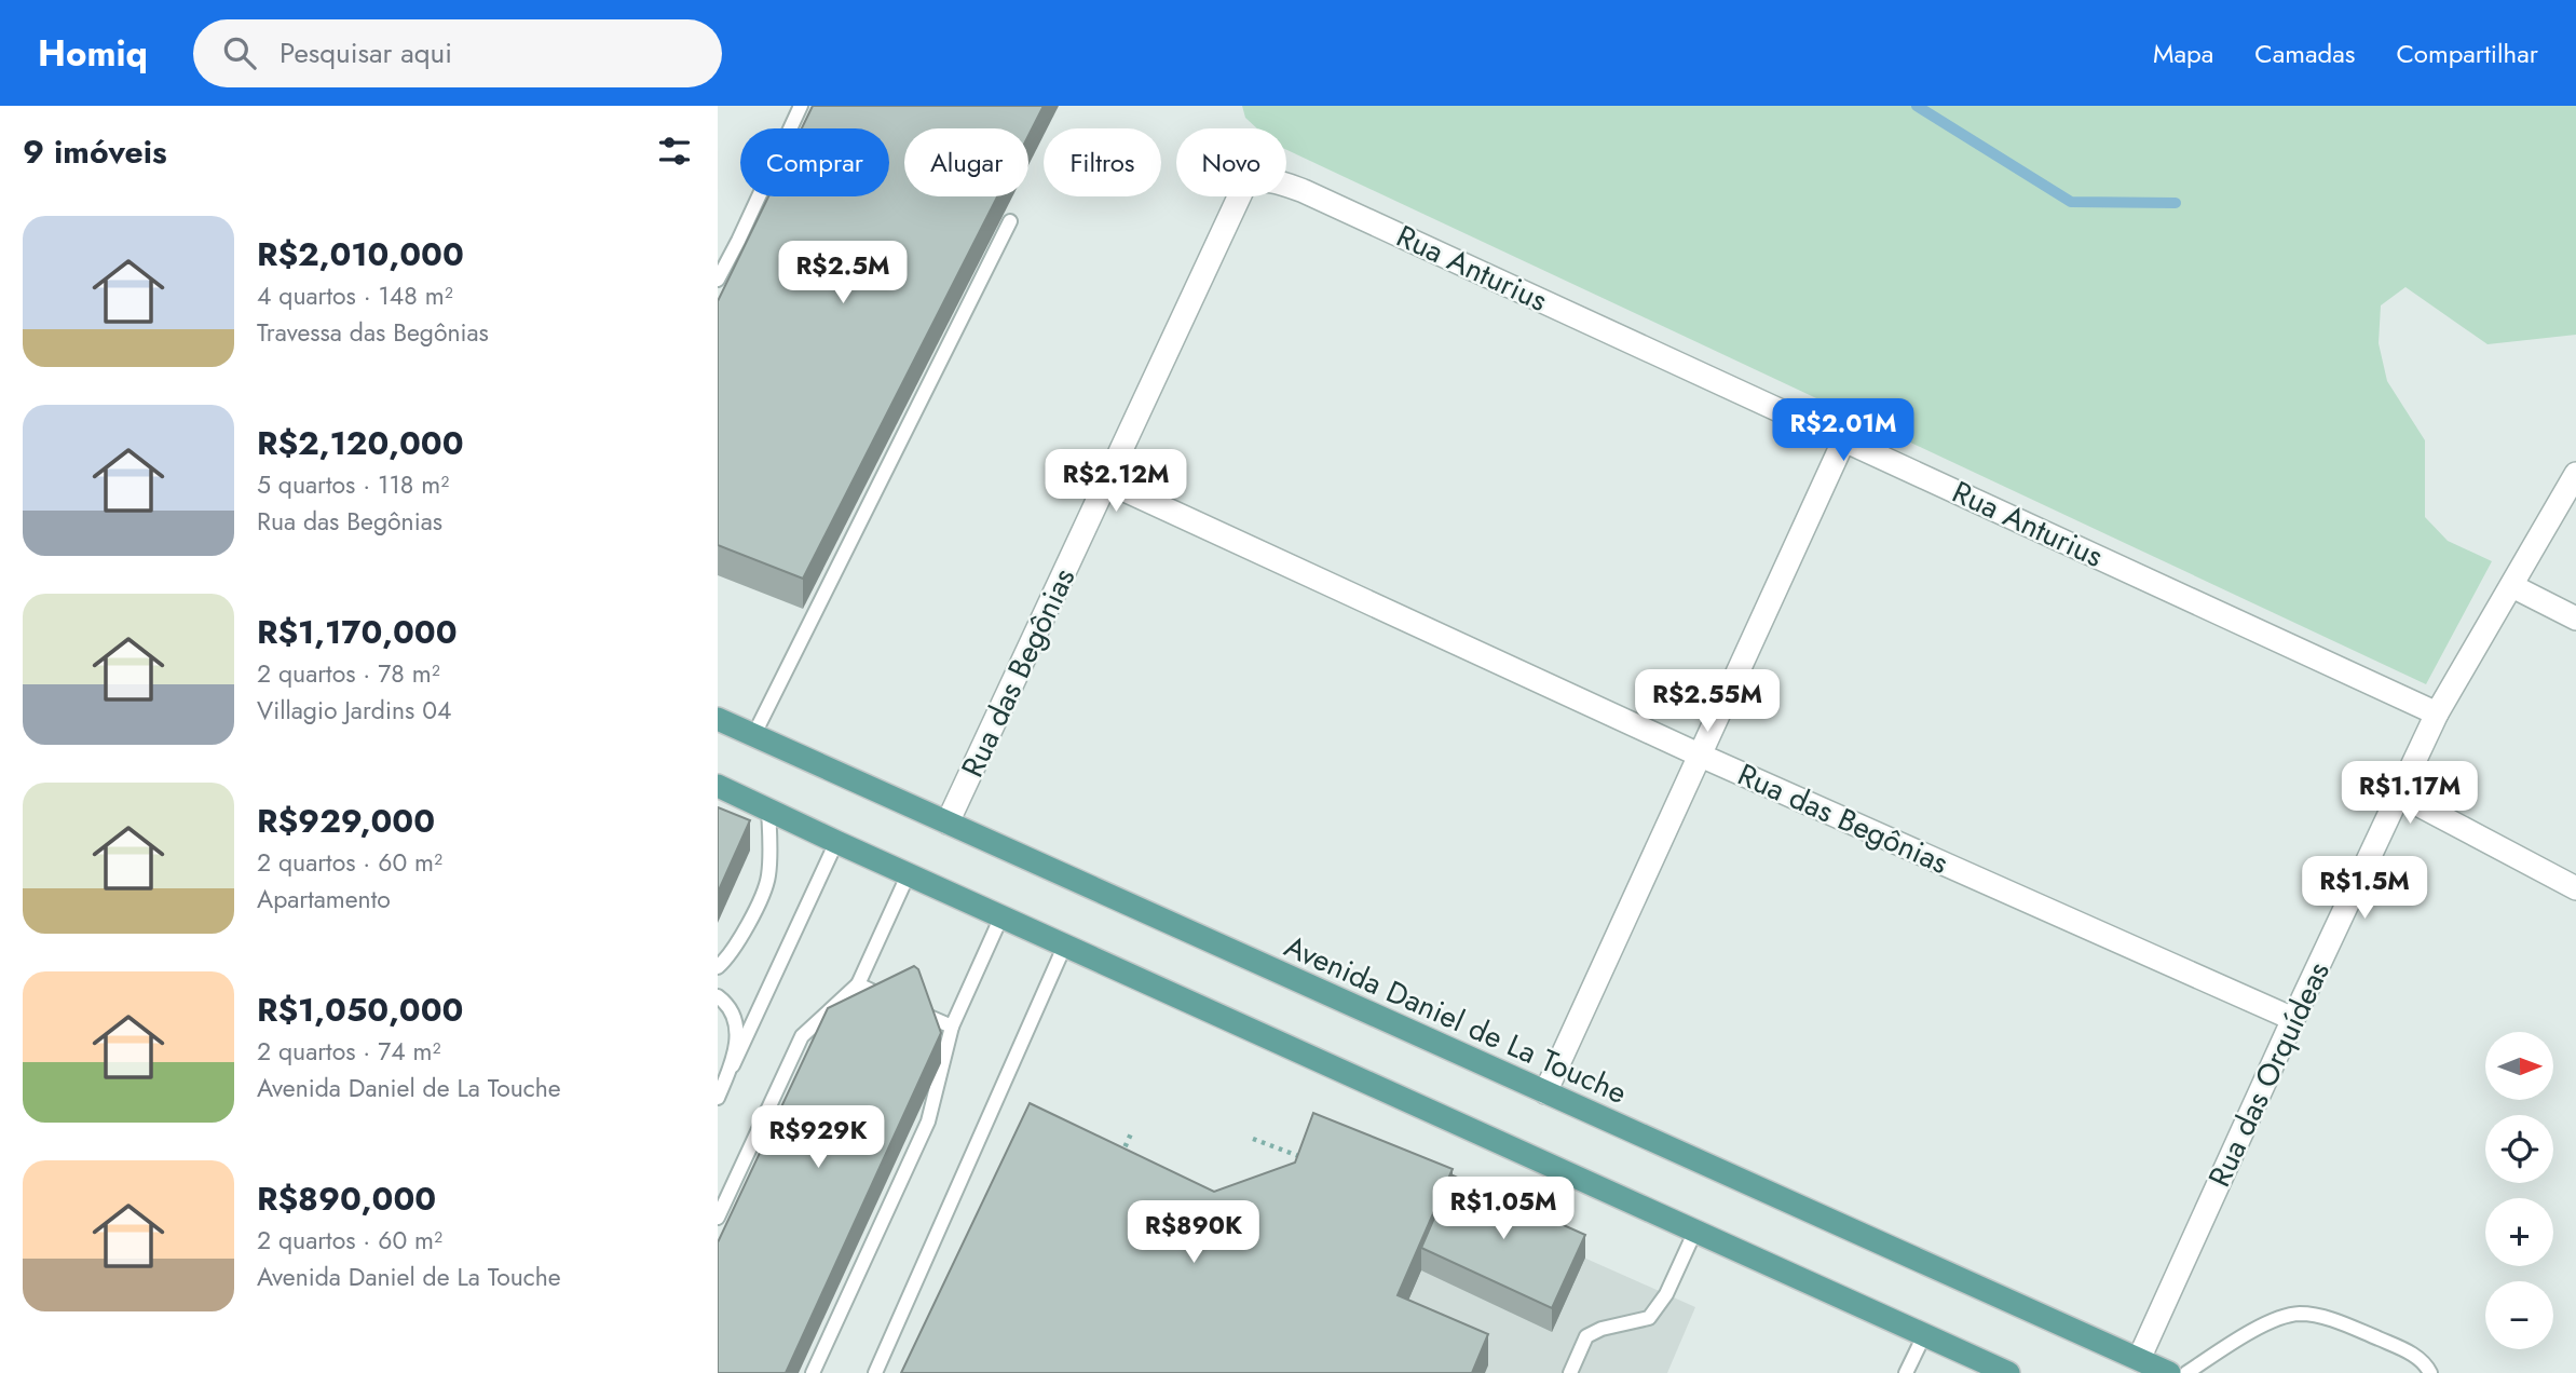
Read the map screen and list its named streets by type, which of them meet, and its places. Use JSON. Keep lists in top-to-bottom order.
{
  "streets": {
    "main road": ["Avenida Daniel de La Touche"],
    "street": ["Rua Anturius", "Rua das Begônias", "Rua das Orquídeas"]
  },
  "crossings": [
    ["Rua Anturius", "Rua das Orquídeas"],
    ["Rua das Begônias", "Avenida Daniel de La Touche"],
    ["Rua das Begônias", "Rua das Orquídeas"],
    ["Avenida Daniel de La Touche", "Rua das Orquídeas"]
  ],
  "north": "right",
  "page": {
    "header": "Homiq",
    "search": "Pesquisar aqui",
    "nav": ["Mapa", "Camadas", "Compartilhar"],
    "heading": "9 imóveis",
    "chip": [
      "Comprar",
      "Alugar",
      "Filtros",
      "Novo"
    ],
    "list": [
      {
        "name": "R$2,010,000",
        "note": "4 quartos · 148 m² · Travessa das Begônias"
      },
      {
        "name": "R$2,120,000",
        "note": "5 quartos · 118 m² · Rua das Begônias"
      },
      {
        "name": "R$1,170,000",
        "note": "2 quartos · 78 m² · Villagio Jardins 04"
      },
      {
        "name": "R$929,000",
        "note": "2 quartos · 60 m² · Apartamento"
      },
      {
        "name": "R$1,050,000",
        "note": "2 quartos · 74 m² · Avenida Daniel de La Touche"
      },
      {
        "name": "R$890,000",
        "note": "2 quartos · 60 m² · Avenida Daniel de La Touche"
      }
    ],
    "price": [
      "R$2.5M",
      "R$2.01M",
      "R$2.12M",
      "R$2.55M",
      "R$1.17M",
      "R$1.5M",
      "R$929K",
      "R$1.05M",
      "R$890K"
    ],
    "map_buttons": ["+", "−"]
  }
}
